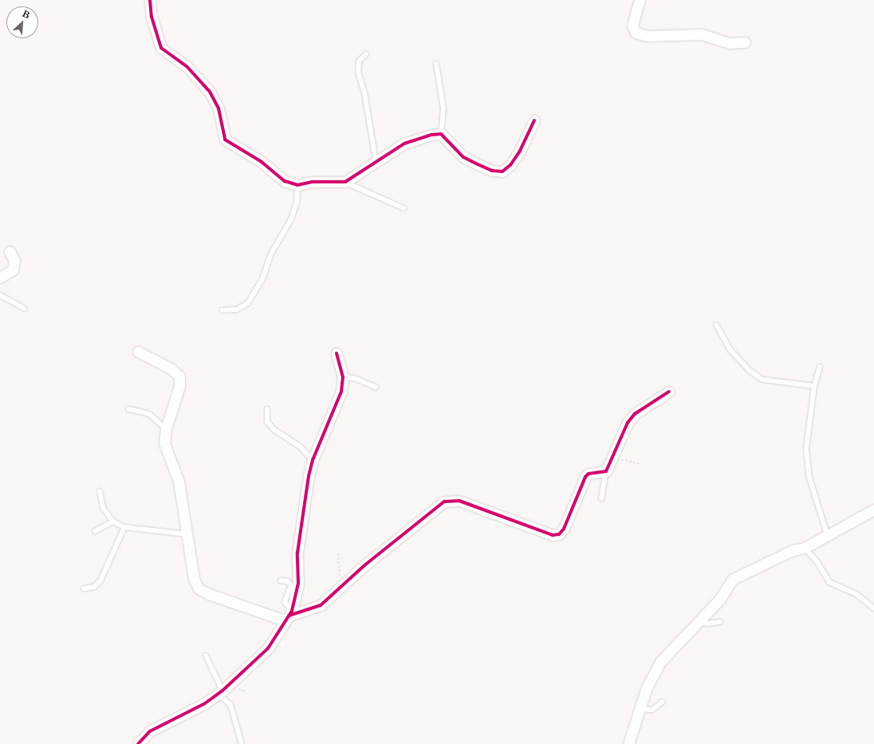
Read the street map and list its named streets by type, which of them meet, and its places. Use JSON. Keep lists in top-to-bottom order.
{
  "north": "top right"
}
